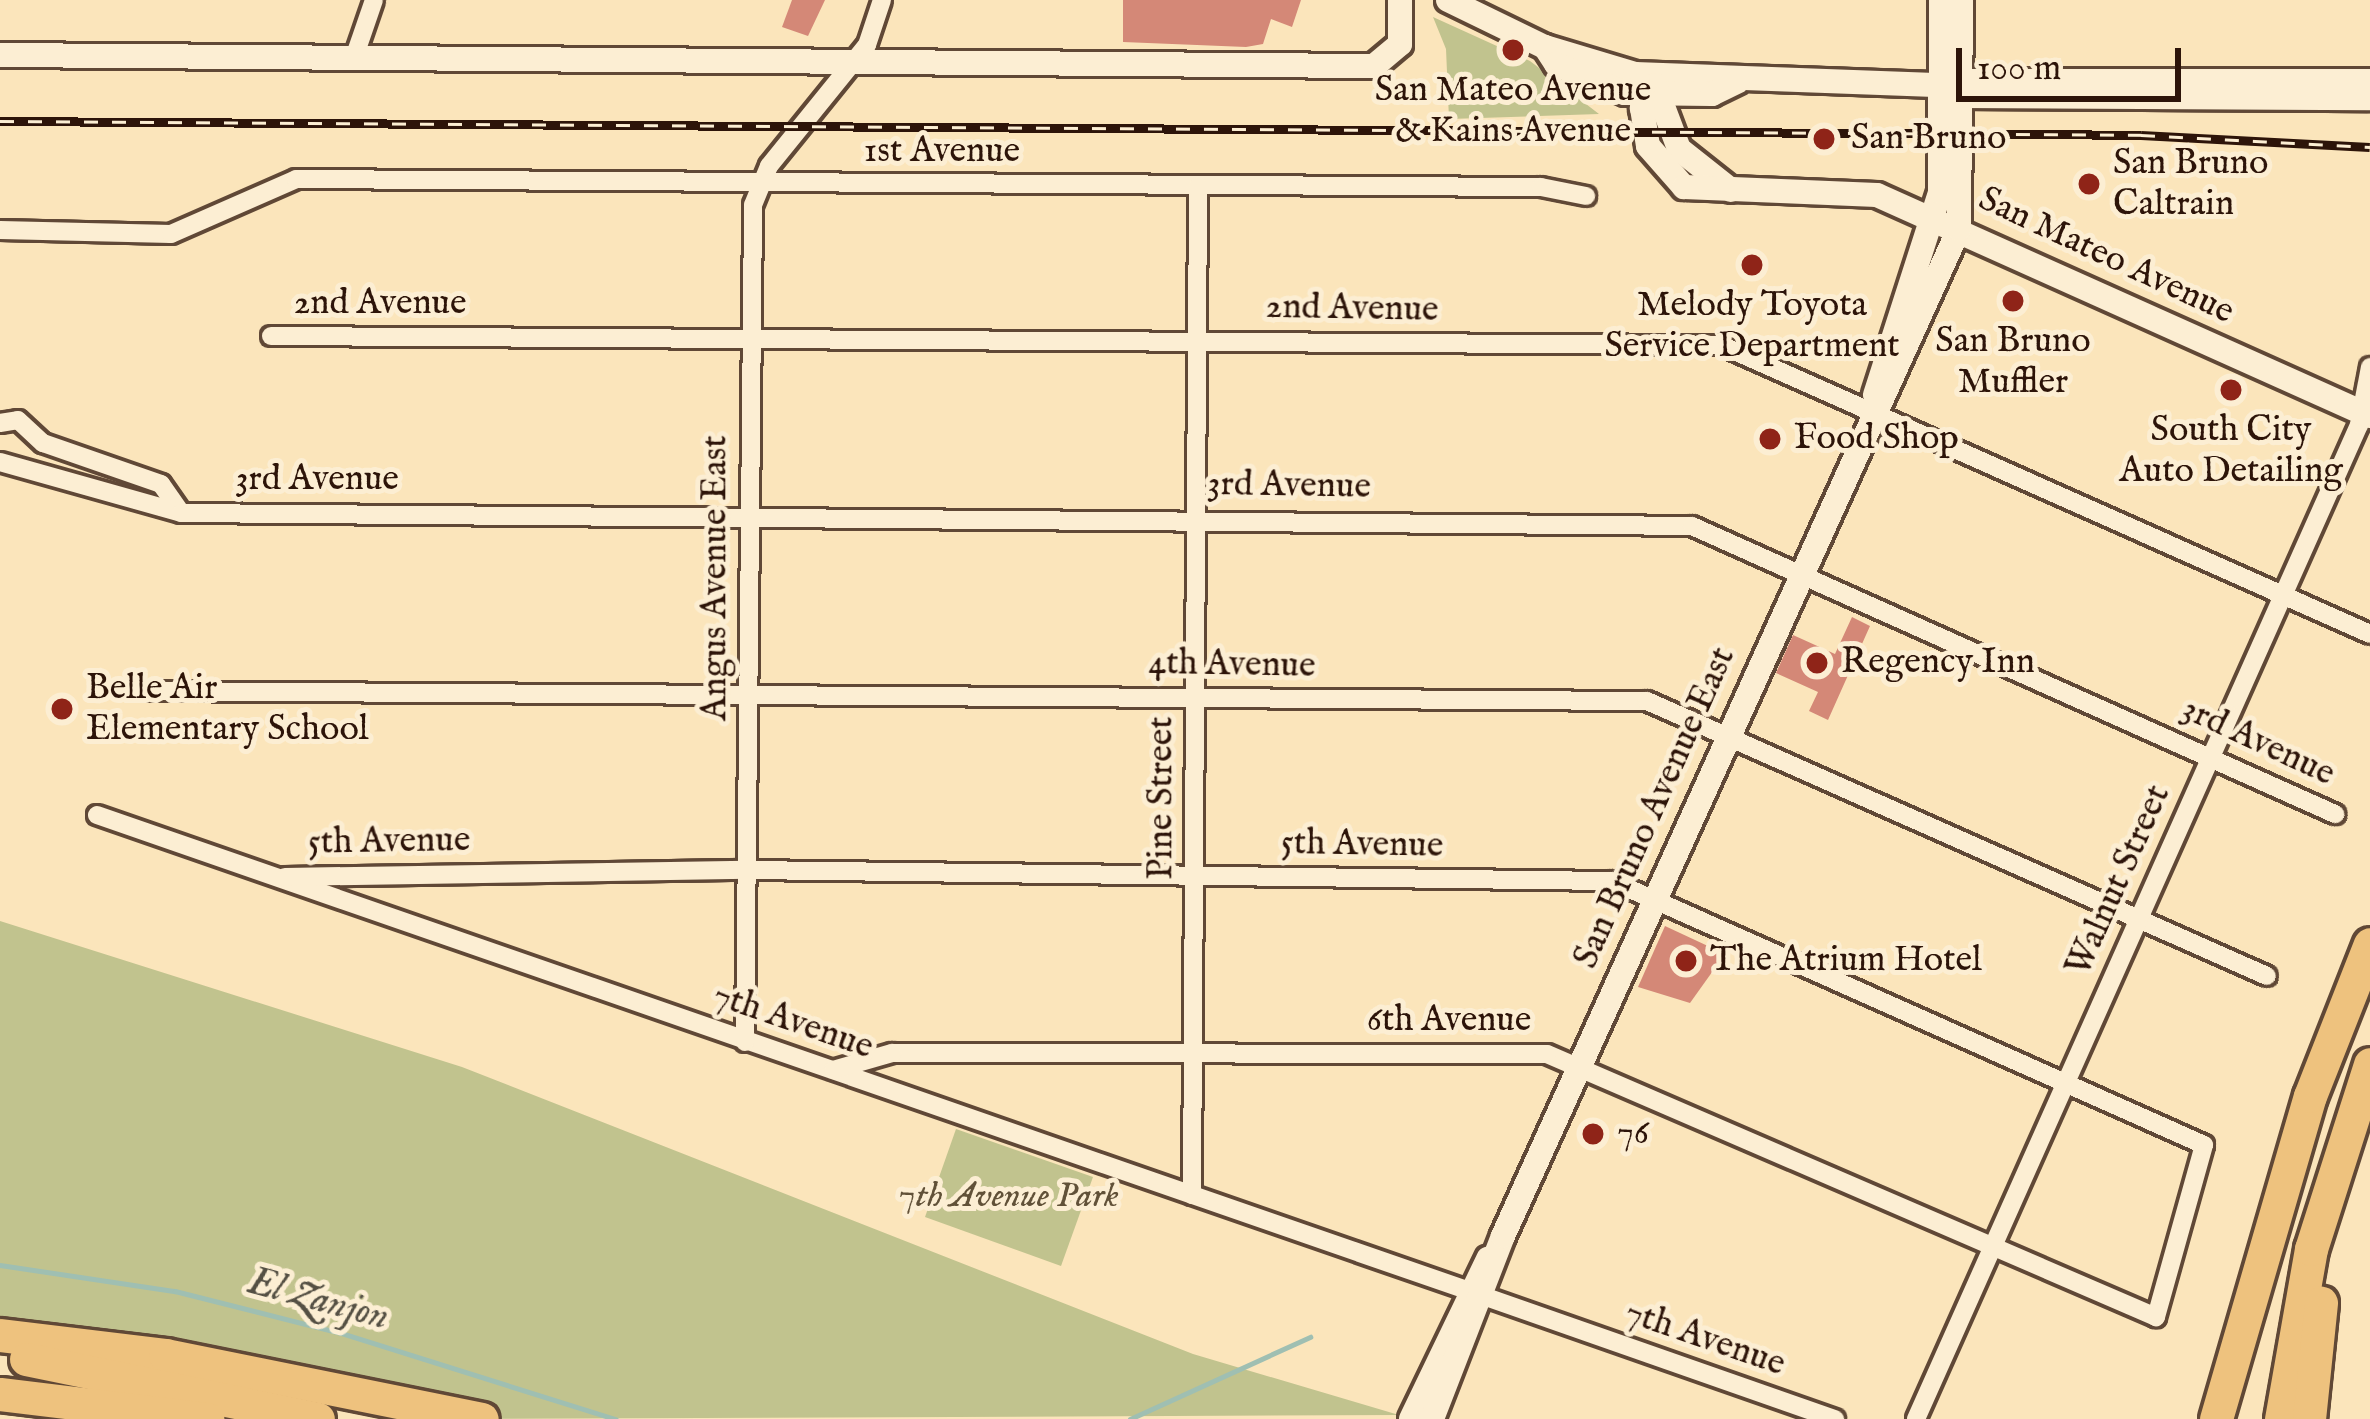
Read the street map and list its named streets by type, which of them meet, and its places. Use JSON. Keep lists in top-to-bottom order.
{
  "streets": {
    "street": [
      "1st Avenue",
      "San Mateo Avenue",
      "2nd Avenue",
      "3rd Avenue",
      "Angus Avenue East",
      "4th Avenue",
      "Pine Street",
      "San Bruno Avenue East",
      "5th Avenue",
      "Walnut Street",
      "6th Avenue",
      "7th Avenue"
    ]
  },
  "crossings": [
    ["1st Avenue", "Angus Avenue East"],
    ["1st Avenue", "Pine Street"],
    ["San Mateo Avenue", "San Bruno Avenue East"],
    ["San Mateo Avenue", "Walnut Street"],
    ["2nd Avenue", "Angus Avenue East"],
    ["2nd Avenue", "Pine Street"],
    ["2nd Avenue", "San Bruno Avenue East"],
    ["2nd Avenue", "Walnut Street"],
    ["3rd Avenue", "Angus Avenue East"],
    ["3rd Avenue", "Pine Street"],
    ["3rd Avenue", "San Bruno Avenue East"],
    ["3rd Avenue", "Walnut Street"],
    ["Angus Avenue East", "4th Avenue"],
    ["Angus Avenue East", "5th Avenue"],
    ["Angus Avenue East", "7th Avenue"],
    ["4th Avenue", "Pine Street"],
    ["4th Avenue", "San Bruno Avenue East"],
    ["4th Avenue", "Walnut Street"],
    ["Pine Street", "5th Avenue"],
    ["Pine Street", "6th Avenue"],
    ["Pine Street", "7th Avenue"],
    ["San Bruno Avenue East", "5th Avenue"],
    ["San Bruno Avenue East", "6th Avenue"],
    ["San Bruno Avenue East", "7th Avenue"],
    ["5th Avenue", "Walnut Street"],
    ["5th Avenue", "6th Avenue"],
    ["5th Avenue", "7th Avenue"],
    ["Walnut Street", "6th Avenue"],
    ["6th Avenue", "7th Avenue"]
  ],
  "water": ["El Zanjon"],
  "parks": ["7th Avenue Park"],
  "places": [
    "San Mateo Avenue & Kains Avenue",
    "San Bruno",
    "San Bruno Caltrain",
    "Melody Toyota Service Department",
    "San Bruno Muffler",
    "South City Auto Detailing",
    "Food Shop",
    "Regency Inn",
    "Belle Air Elementary School",
    "The Atrium Hotel",
    "76"
  ],
  "scale_bar": "100 m"
}
